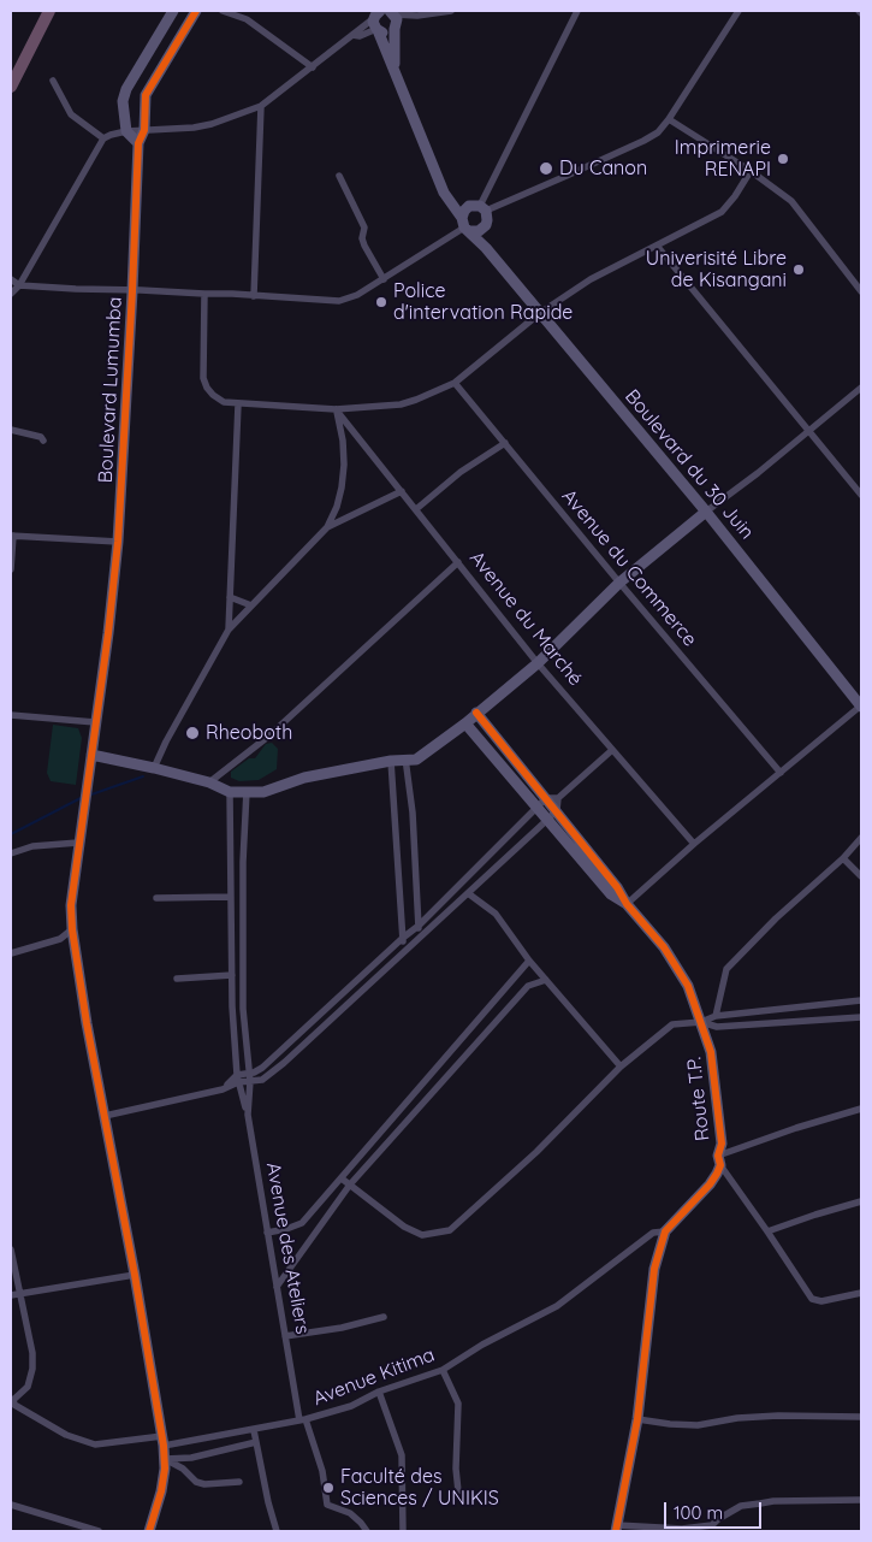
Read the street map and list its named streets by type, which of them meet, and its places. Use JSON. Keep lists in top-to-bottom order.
{
  "streets": {
    "street": [
      "Boulevard Lumumba",
      "Boulevard du 30 Juin",
      "Avenue du Commerce",
      "Avenue du Marché",
      "Route T.P.",
      "Avenue des Ateliers",
      "Avenue Kitima"
    ]
  },
  "crossings": [
    ["Boulevard Lumumba", "Avenue Kitima"],
    ["Route T.P.", "Avenue Kitima"],
    ["Avenue des Ateliers", "Avenue Kitima"]
  ],
  "places": [
    "Imprimerie RENAPI",
    "Du Canon",
    "Univerisité Libre de Kisangani",
    "Police d'intervation Rapide",
    "Rheoboth",
    "Faculté des Sciences / UNIKIS"
  ],
  "scale_bar": "100 m"
}
